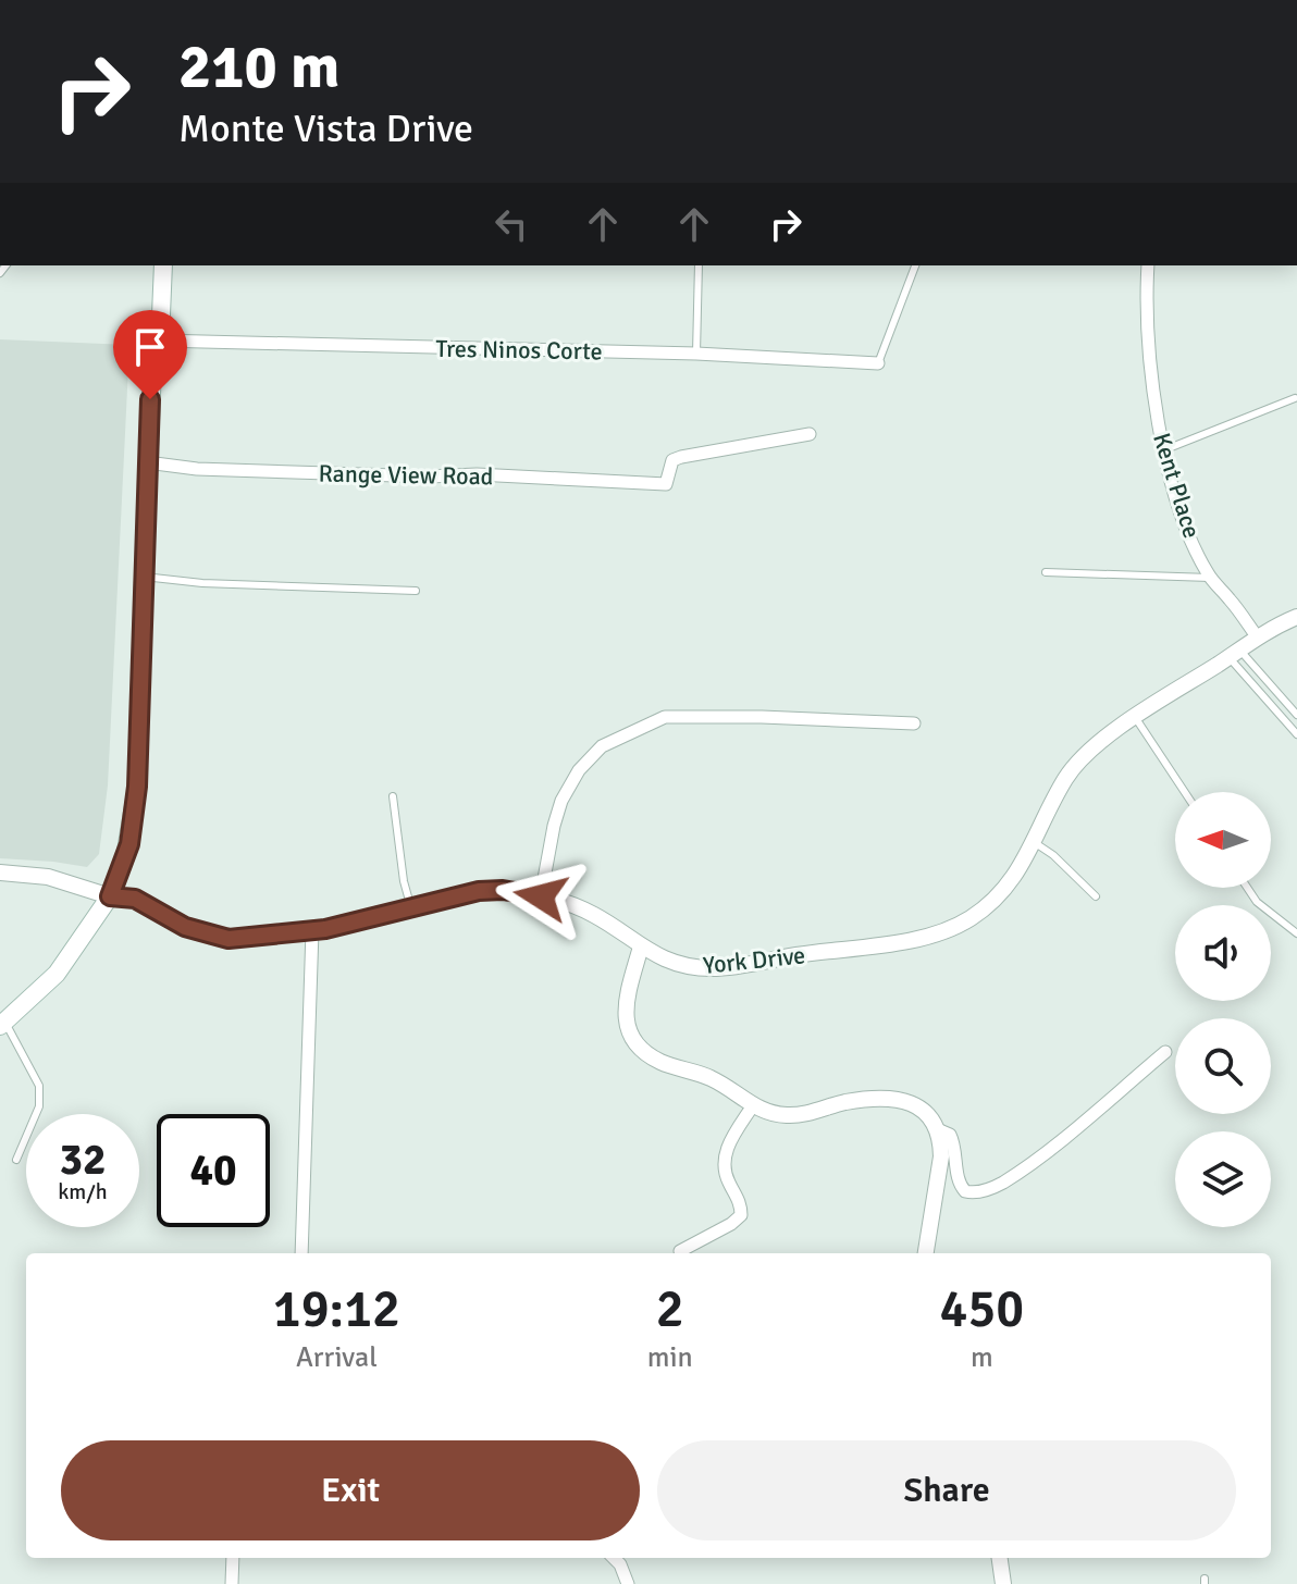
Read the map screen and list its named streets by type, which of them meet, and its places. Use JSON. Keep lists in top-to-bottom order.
{
  "streets": {
    "street": [
      "Tres Ninos Corte",
      "Range View Road",
      "Kent Place",
      "York Drive"
    ]
  },
  "crossings": [
    ["Kent Place", "York Drive"]
  ],
  "north": "left",
  "page": {
    "turn": ["210 m", "Monte Vista Drive"],
    "speed": "32 km/h",
    "limit": "40",
    "eta": [
      "19:12",
      "Arrival",
      "2",
      "min",
      "450",
      "m"
    ],
    "buttons": ["Exit", "Share"]
  }
}
